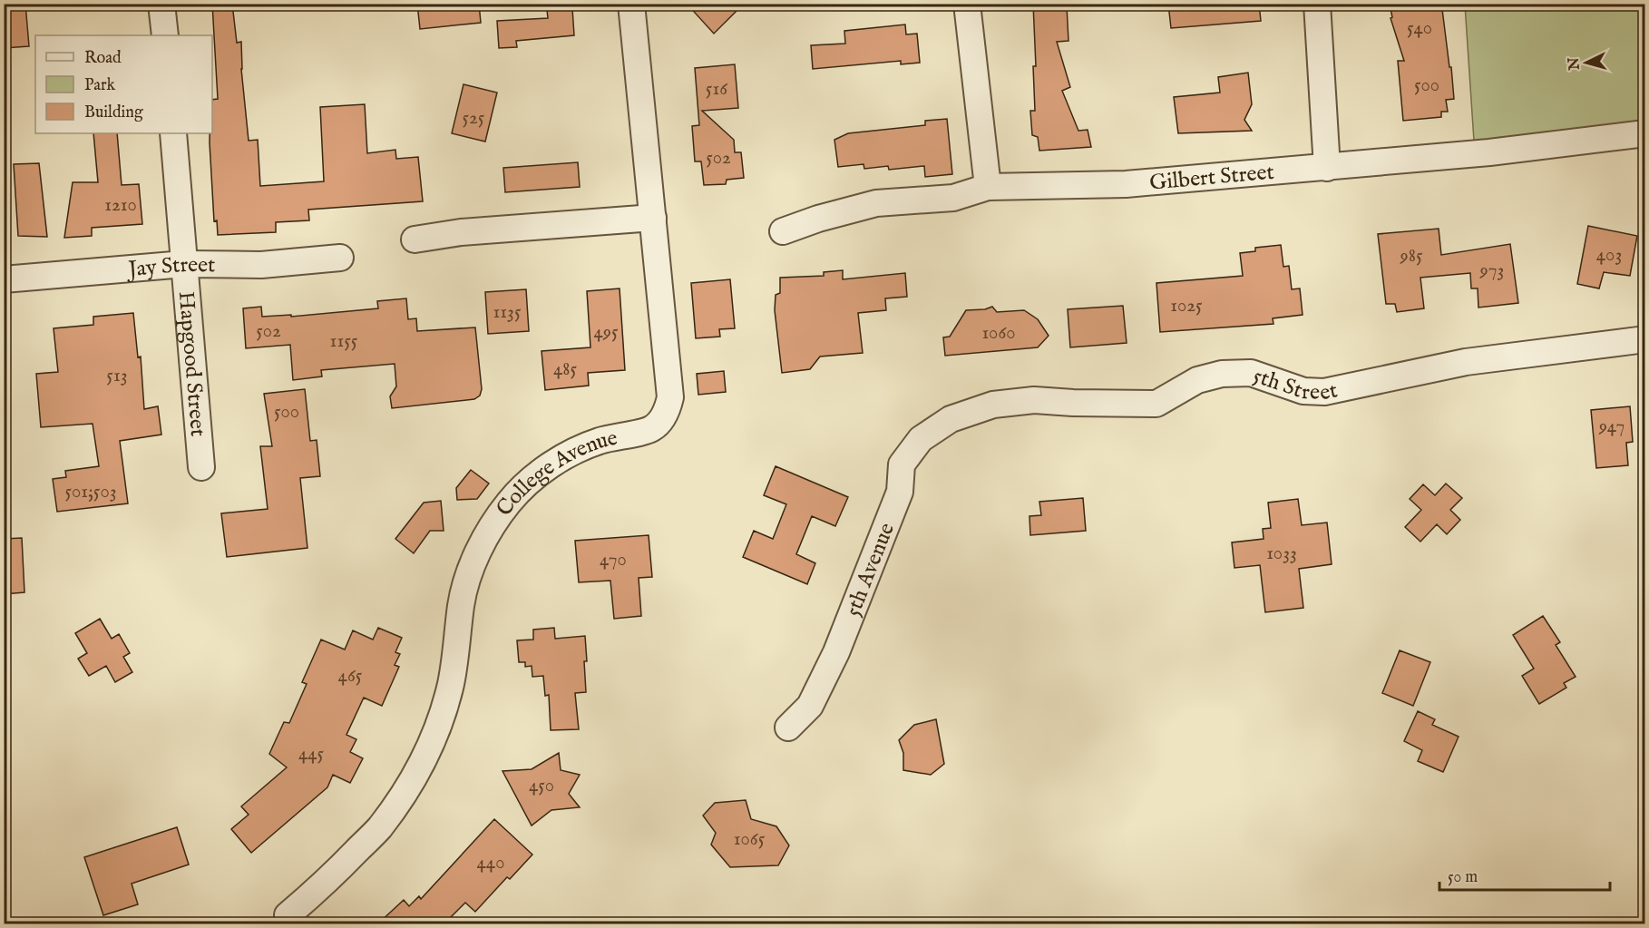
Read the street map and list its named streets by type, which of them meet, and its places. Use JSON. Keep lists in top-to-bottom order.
{
  "streets": {
    "street": [
      "Gilbert Street",
      "Jay Street",
      "Hapgood Street",
      "5th Street",
      "College Avenue",
      "5th Avenue"
    ]
  },
  "crossings": [
    ["Jay Street", "Hapgood Street"],
    ["5th Street", "5th Avenue"]
  ],
  "house_numbers": [
    "540",
    "500",
    "516",
    "525",
    "502",
    "1210",
    "403",
    "985",
    "973",
    "1025",
    "1135",
    "502",
    "495",
    "1060",
    "1155",
    "485",
    "513",
    "500",
    "947",
    "501;503",
    "1033",
    "470",
    "465",
    "445",
    "450",
    "1065",
    "440"
  ],
  "legend": ["Road", "Park", "Building"],
  "scale_bar": "50 m",
  "north": "left"
}
